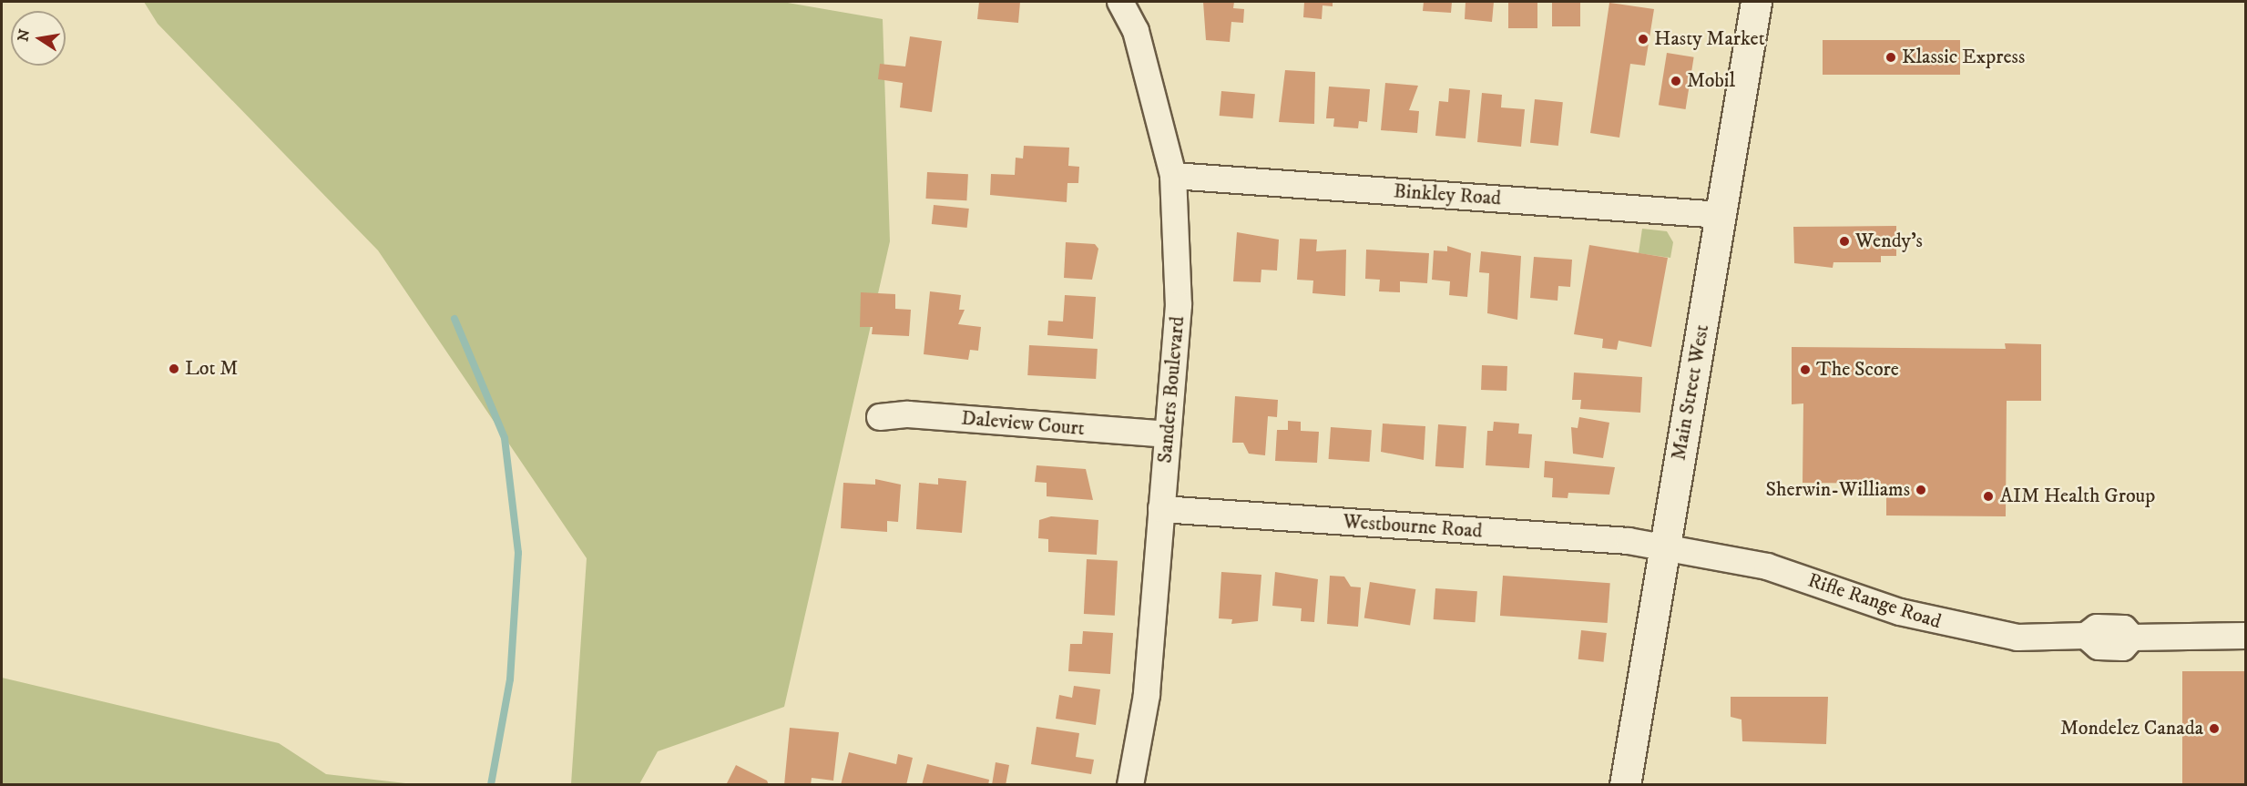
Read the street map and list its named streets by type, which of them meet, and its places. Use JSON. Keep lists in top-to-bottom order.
{
  "streets": {
    "main road": ["Main Street West"],
    "street": [
      "Binkley Road",
      "Sanders Boulevard",
      "Daleview Court",
      "Westbourne Road",
      "Rifle Range Road"
    ]
  },
  "crossings": [
    ["Binkley Road", "Sanders Boulevard"],
    ["Binkley Road", "Main Street West"],
    ["Sanders Boulevard", "Daleview Court"],
    ["Sanders Boulevard", "Westbourne Road"],
    ["Main Street West", "Westbourne Road"],
    ["Main Street West", "Rifle Range Road"],
    ["Westbourne Road", "Rifle Range Road"]
  ],
  "places": [
    "Hasty Market",
    "Klassic Express",
    "Mobil",
    "Wendy's",
    "Lot M",
    "The Score",
    "Sherwin-Williams",
    "AIM Health Group",
    "Mondelez Canada"
  ],
  "north": "left"
}
